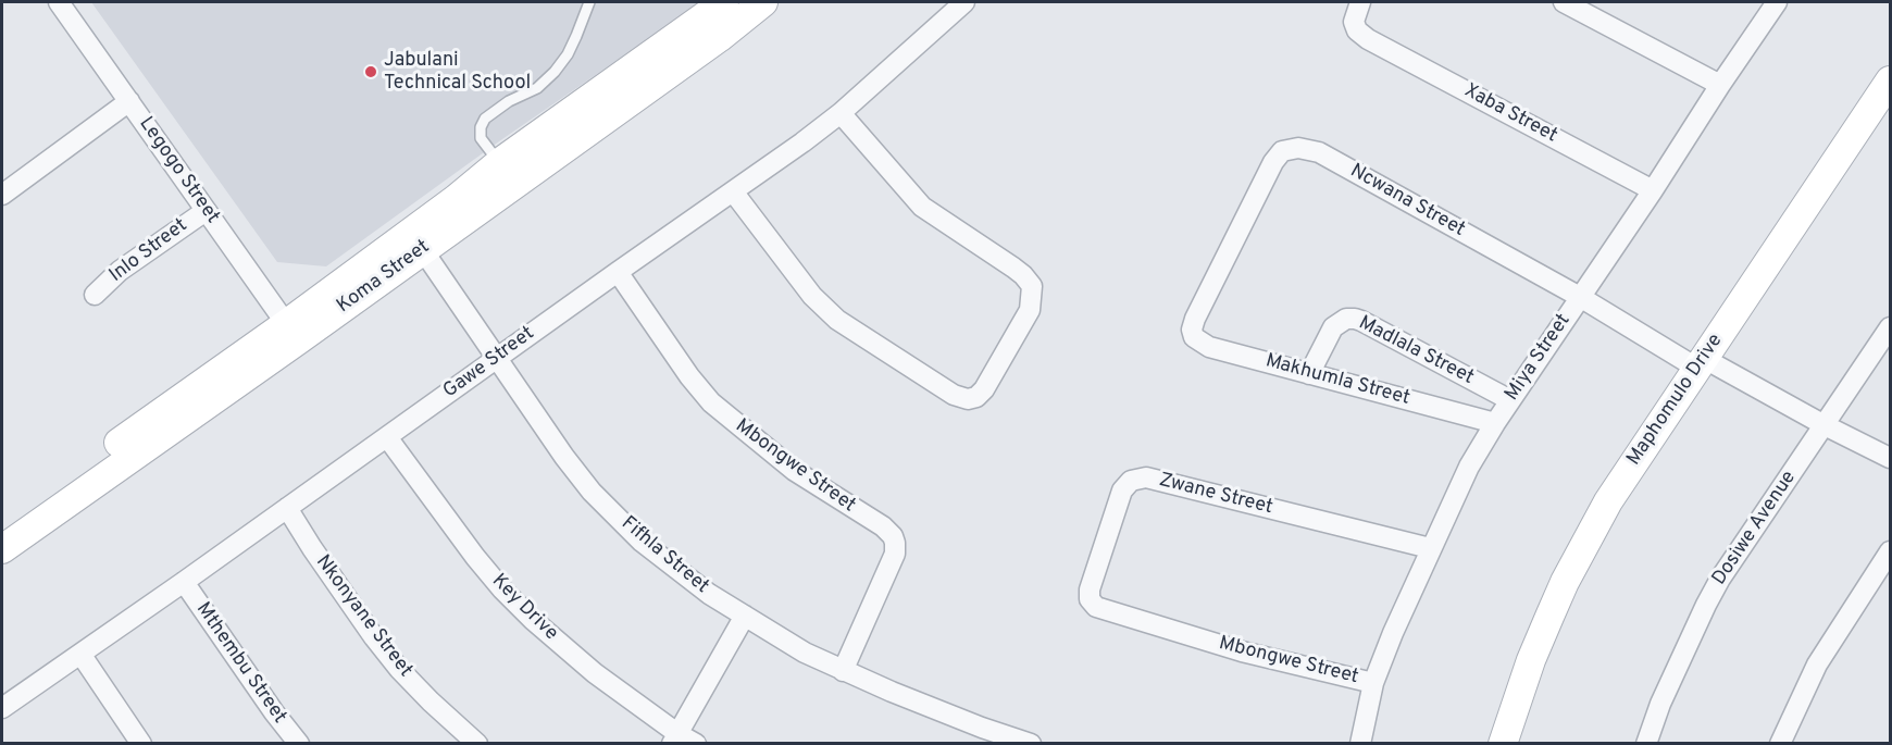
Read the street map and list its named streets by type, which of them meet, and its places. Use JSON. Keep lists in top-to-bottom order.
{
  "streets": {
    "main road": ["Koma Street", "Maphomulo Drive"],
    "street": [
      "Xaba Street",
      "Legogo Street",
      "Ncwana Street",
      "Inlo Street",
      "Madlala Street",
      "Miya Street",
      "Gawe Street",
      "Makhumla Street",
      "Mbongwe Street",
      "Zwane Street",
      "Dosiwe Avenue",
      "Fifhla Street",
      "Key Drive",
      "Nkonyane Street",
      "Mthembu Street"
    ]
  },
  "crossings": [
    ["Xaba Street", "Miya Street"],
    ["Legogo Street", "Inlo Street"],
    ["Legogo Street", "Koma Street"],
    ["Ncwana Street", "Miya Street"],
    ["Ncwana Street", "Makhumla Street"],
    ["Ncwana Street", "Maphomulo Drive"],
    ["Ncwana Street", "Dosiwe Avenue"],
    ["Koma Street", "Fifhla Street"],
    ["Madlala Street", "Miya Street"],
    ["Madlala Street", "Makhumla Street"],
    ["Miya Street", "Makhumla Street"],
    ["Miya Street", "Mbongwe Street"],
    ["Miya Street", "Zwane Street"],
    ["Gawe Street", "Mbongwe Street"],
    ["Gawe Street", "Fifhla Street"],
    ["Gawe Street", "Key Drive"],
    ["Gawe Street", "Nkonyane Street"],
    ["Gawe Street", "Mthembu Street"],
    ["Mbongwe Street", "Zwane Street"],
    ["Mbongwe Street", "Fifhla Street"]
  ],
  "places": ["Jabulani Technical School"]
}
